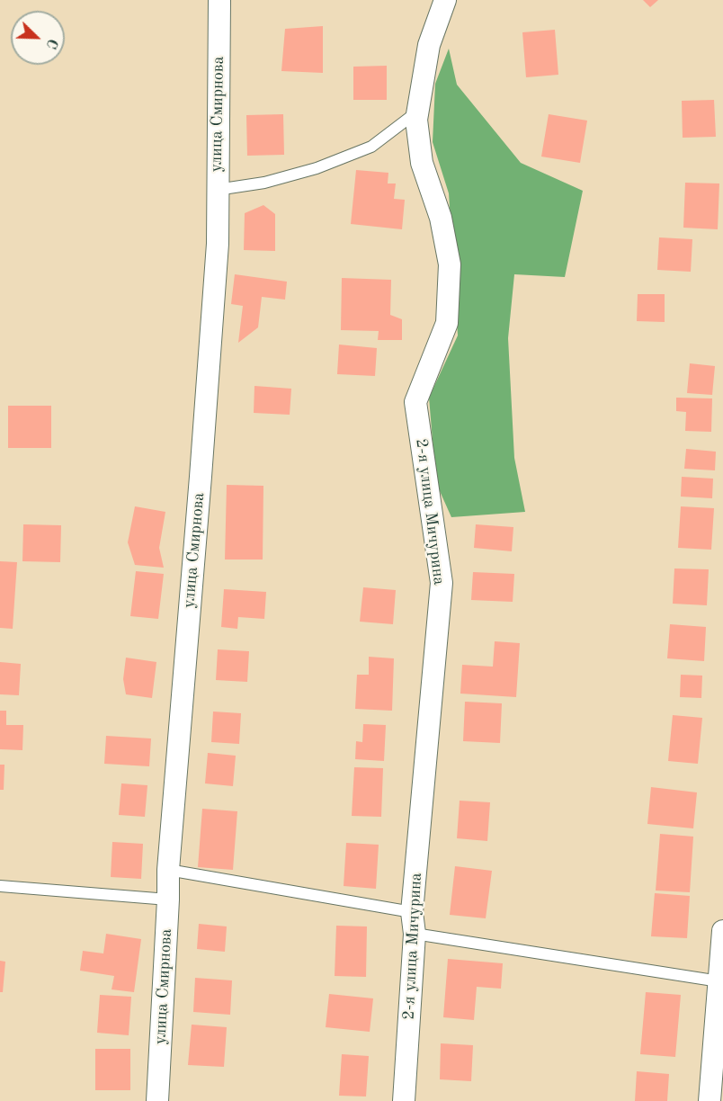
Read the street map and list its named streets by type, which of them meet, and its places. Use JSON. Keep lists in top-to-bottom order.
{
  "streets": {
    "street": ["улица Смирнова", "2-я улица Мичурина"]
  },
  "north": "bottom right"
}
